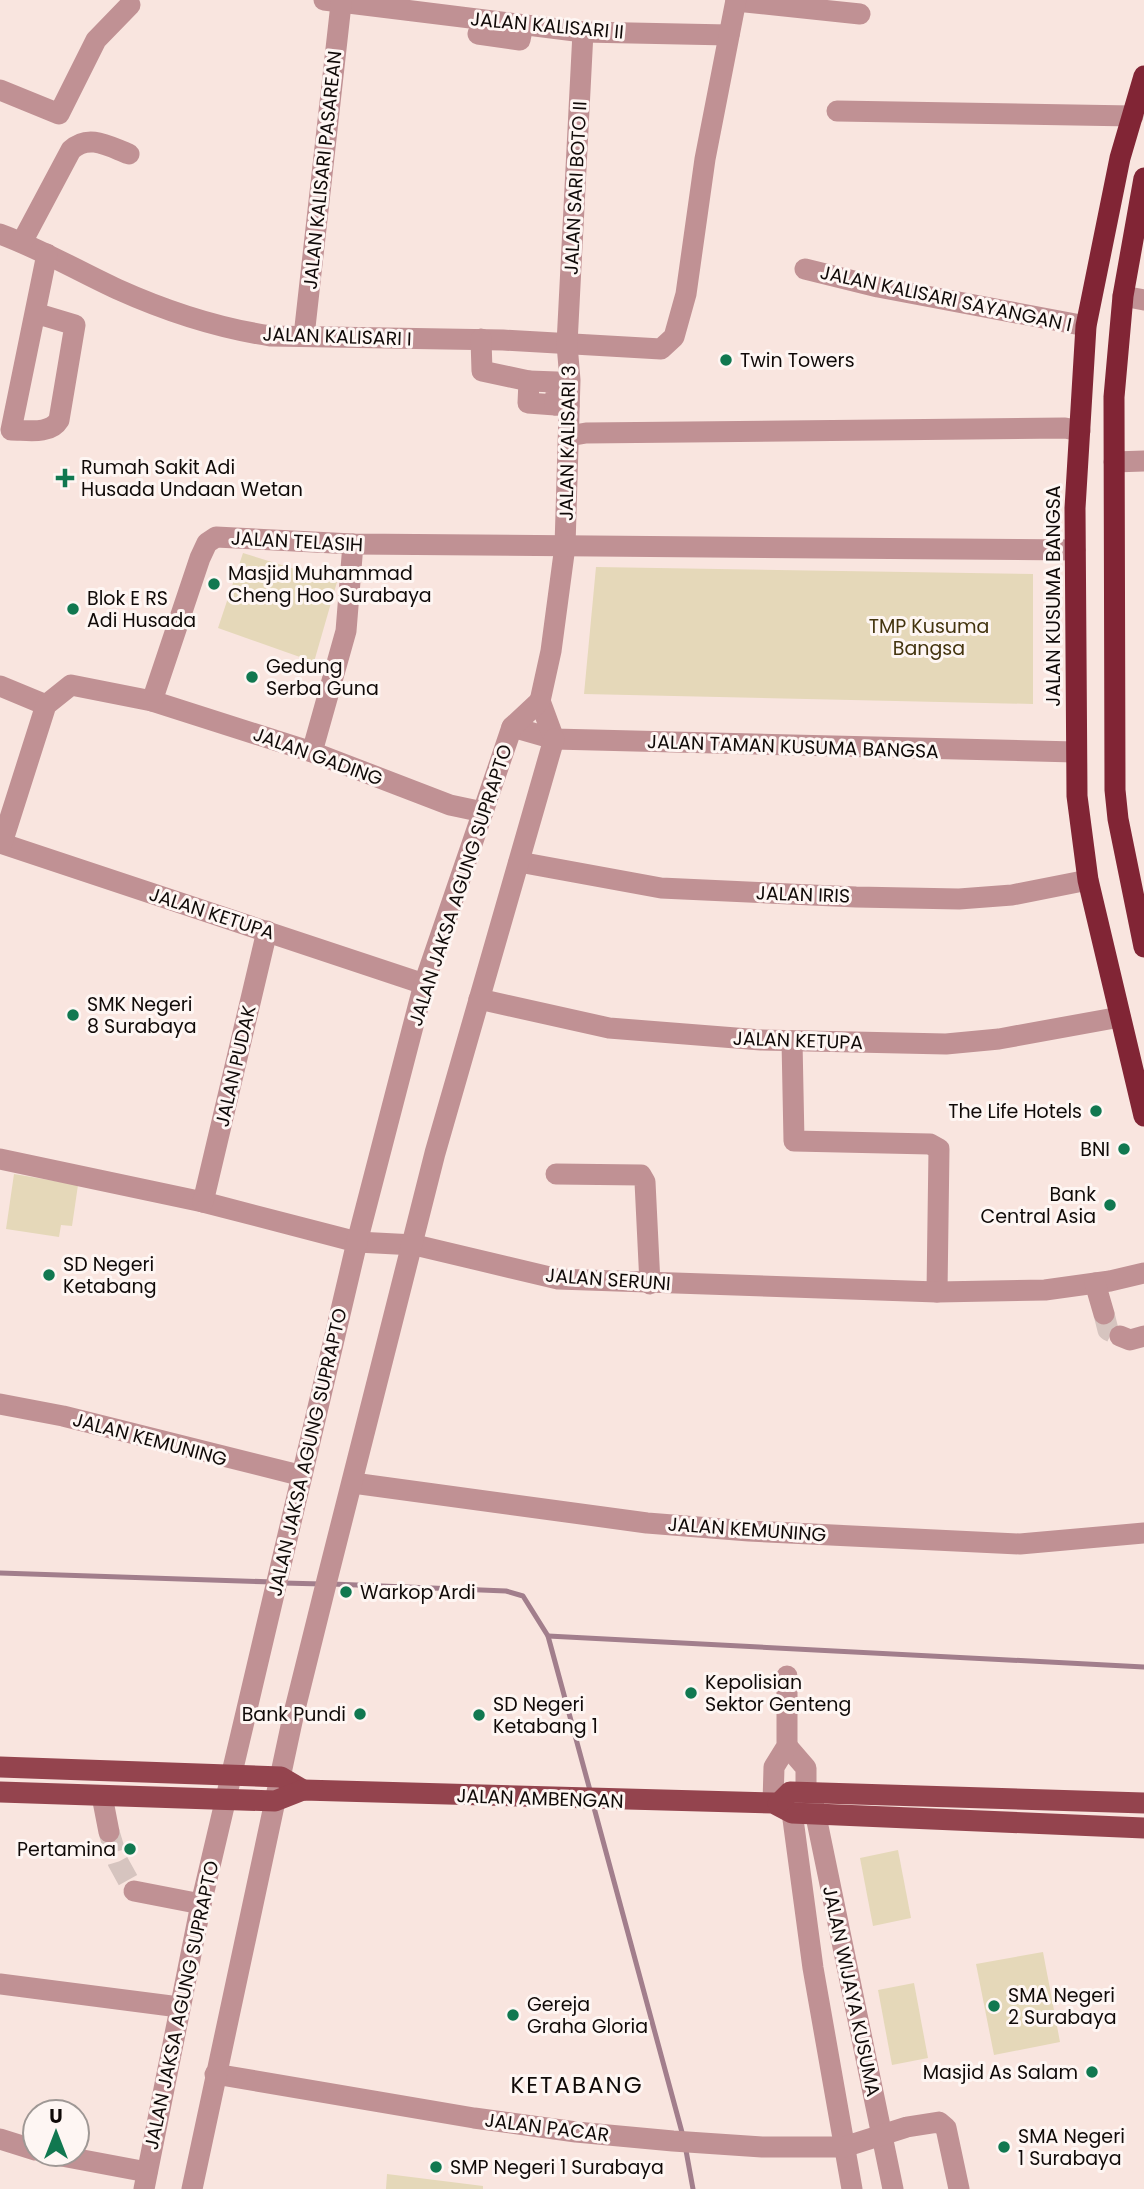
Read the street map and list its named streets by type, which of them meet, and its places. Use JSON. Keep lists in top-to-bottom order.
{
  "streets": {
    "highway": ["JALAN KUSUMA BANGSA"],
    "main road": ["JALAN AMBENGAN"],
    "street": [
      "JALAN KALISARI II",
      "JALAN KALISARI PASAREAN",
      "JALAN SARI BOTO II",
      "JALAN KALISARI SAYANGAN I",
      "JALAN KALISARI I",
      "JALAN KALISARI 3",
      "JALAN TELASIH",
      "JALAN TAMAN KUSUMA BANGSA",
      "JALAN GADING",
      "JALAN JAKSA AGUNG SUPRAPTO",
      "JALAN IRIS",
      "JALAN KETUPA",
      "JALAN PUDAK",
      "JALAN SERUNI",
      "JALAN KEMUNING",
      "JALAN WIJAYA KUSUMA",
      "JALAN PACAR"
    ]
  },
  "crossings": [
    ["JALAN KALISARI II", "JALAN KALISARI PASAREAN"],
    ["JALAN KALISARI II", "JALAN SARI BOTO II"],
    ["JALAN KALISARI II", "JALAN KALISARI 3"],
    ["JALAN KALISARI PASAREAN", "JALAN KALISARI I"],
    ["JALAN SARI BOTO II", "JALAN KALISARI I"],
    ["JALAN SARI BOTO II", "JALAN KALISARI 3"],
    ["JALAN KALISARI SAYANGAN I", "JALAN KUSUMA BANGSA"],
    ["JALAN KALISARI I", "JALAN KALISARI 3"],
    ["JALAN KALISARI 3", "JALAN TELASIH"],
    ["JALAN TELASIH", "JALAN GADING"],
    ["JALAN KUSUMA BANGSA", "JALAN TAMAN KUSUMA BANGSA"],
    ["JALAN KUSUMA BANGSA", "JALAN IRIS"],
    ["JALAN KUSUMA BANGSA", "JALAN KETUPA"],
    ["JALAN TAMAN KUSUMA BANGSA", "JALAN JAKSA AGUNG SUPRAPTO"],
    ["JALAN GADING", "JALAN JAKSA AGUNG SUPRAPTO"],
    ["JALAN JAKSA AGUNG SUPRAPTO", "JALAN KETUPA"],
    ["JALAN JAKSA AGUNG SUPRAPTO", "JALAN SERUNI"],
    ["JALAN JAKSA AGUNG SUPRAPTO", "JALAN KEMUNING"],
    ["JALAN JAKSA AGUNG SUPRAPTO", "JALAN AMBENGAN"],
    ["JALAN KETUPA", "JALAN PUDAK"],
    ["JALAN PUDAK", "JALAN SERUNI"],
    ["JALAN AMBENGAN", "JALAN WIJAYA KUSUMA"],
    ["JALAN WIJAYA KUSUMA", "JALAN PACAR"]
  ],
  "districts": ["KETABANG"],
  "parks": ["TMP Kusuma Bangsa"],
  "places": {
    "other": [
      "Twin Towers",
      "Masjid Muhammad Cheng Hoo Surabaya",
      "Blok E RS Adi Husada",
      "Gedung Serba Guna",
      "SMK Negeri 8 Surabaya",
      "The Life Hotels",
      "BNI",
      "Bank Central Asia",
      "SD Negeri Ketabang",
      "Warkop Ardi",
      "Kepolisian Sektor Genteng",
      "Bank Pundi",
      "SD Negeri Ketabang 1",
      "Pertamina",
      "SMA Negeri 2 Surabaya",
      "Gereja Graha Gloria",
      "Masjid As Salam",
      "SMA Negeri 1 Surabaya",
      "SMP Negeri 1 Surabaya"
    ],
    "health": ["Rumah Sakit Adi Husada Undaan Wetan"]
  },
  "north": "top"
}
